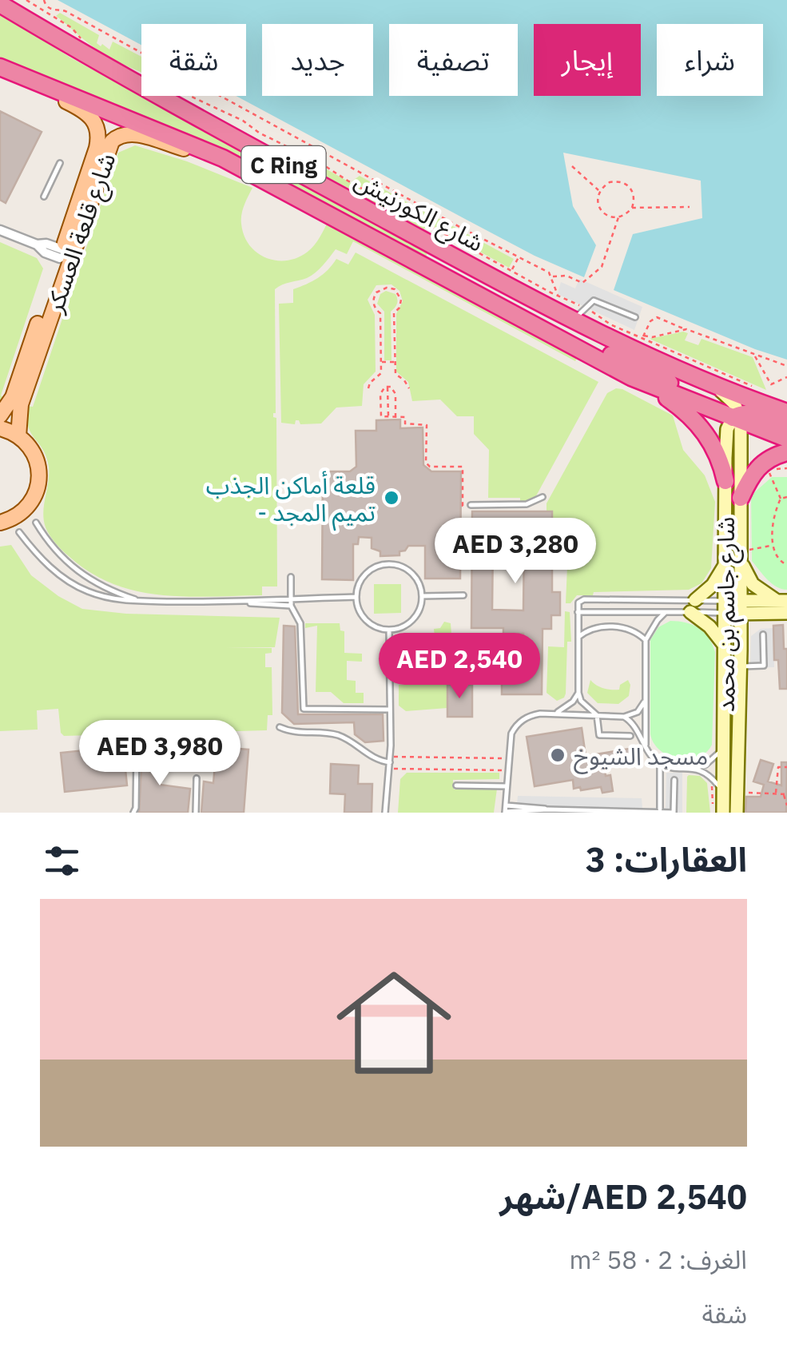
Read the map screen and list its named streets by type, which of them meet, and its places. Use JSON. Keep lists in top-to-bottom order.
{
  "streets": {
    "highway": ["C Ring", "شارع الكورنيش"],
    "main road": ["شارع قلعة العسكر"],
    "street": ["شارع جاسم بن محمد"]
  },
  "crossings": [
    ["شارع الكورنيش", "شارع قلعة العسكر"],
    ["شارع الكورنيش", "شارع جاسم بن محمد"]
  ],
  "places": ["قلعة أماكن الجذب - تميم المجد", "مسجد الشيوخ"],
  "page": {
    "chip": [
      "شراء",
      "إيجار",
      "تصفية",
      "جديد",
      "شقة"
    ],
    "price": ["AED 3,280", "AED 2,540", "AED 3,980"],
    "heading": "العقارات: 3",
    "list": [
      {
        "name": "AED 2,540/شهر",
        "note": "الغرف: 2 · 58 m² · شقة"
      }
    ]
  }
}
